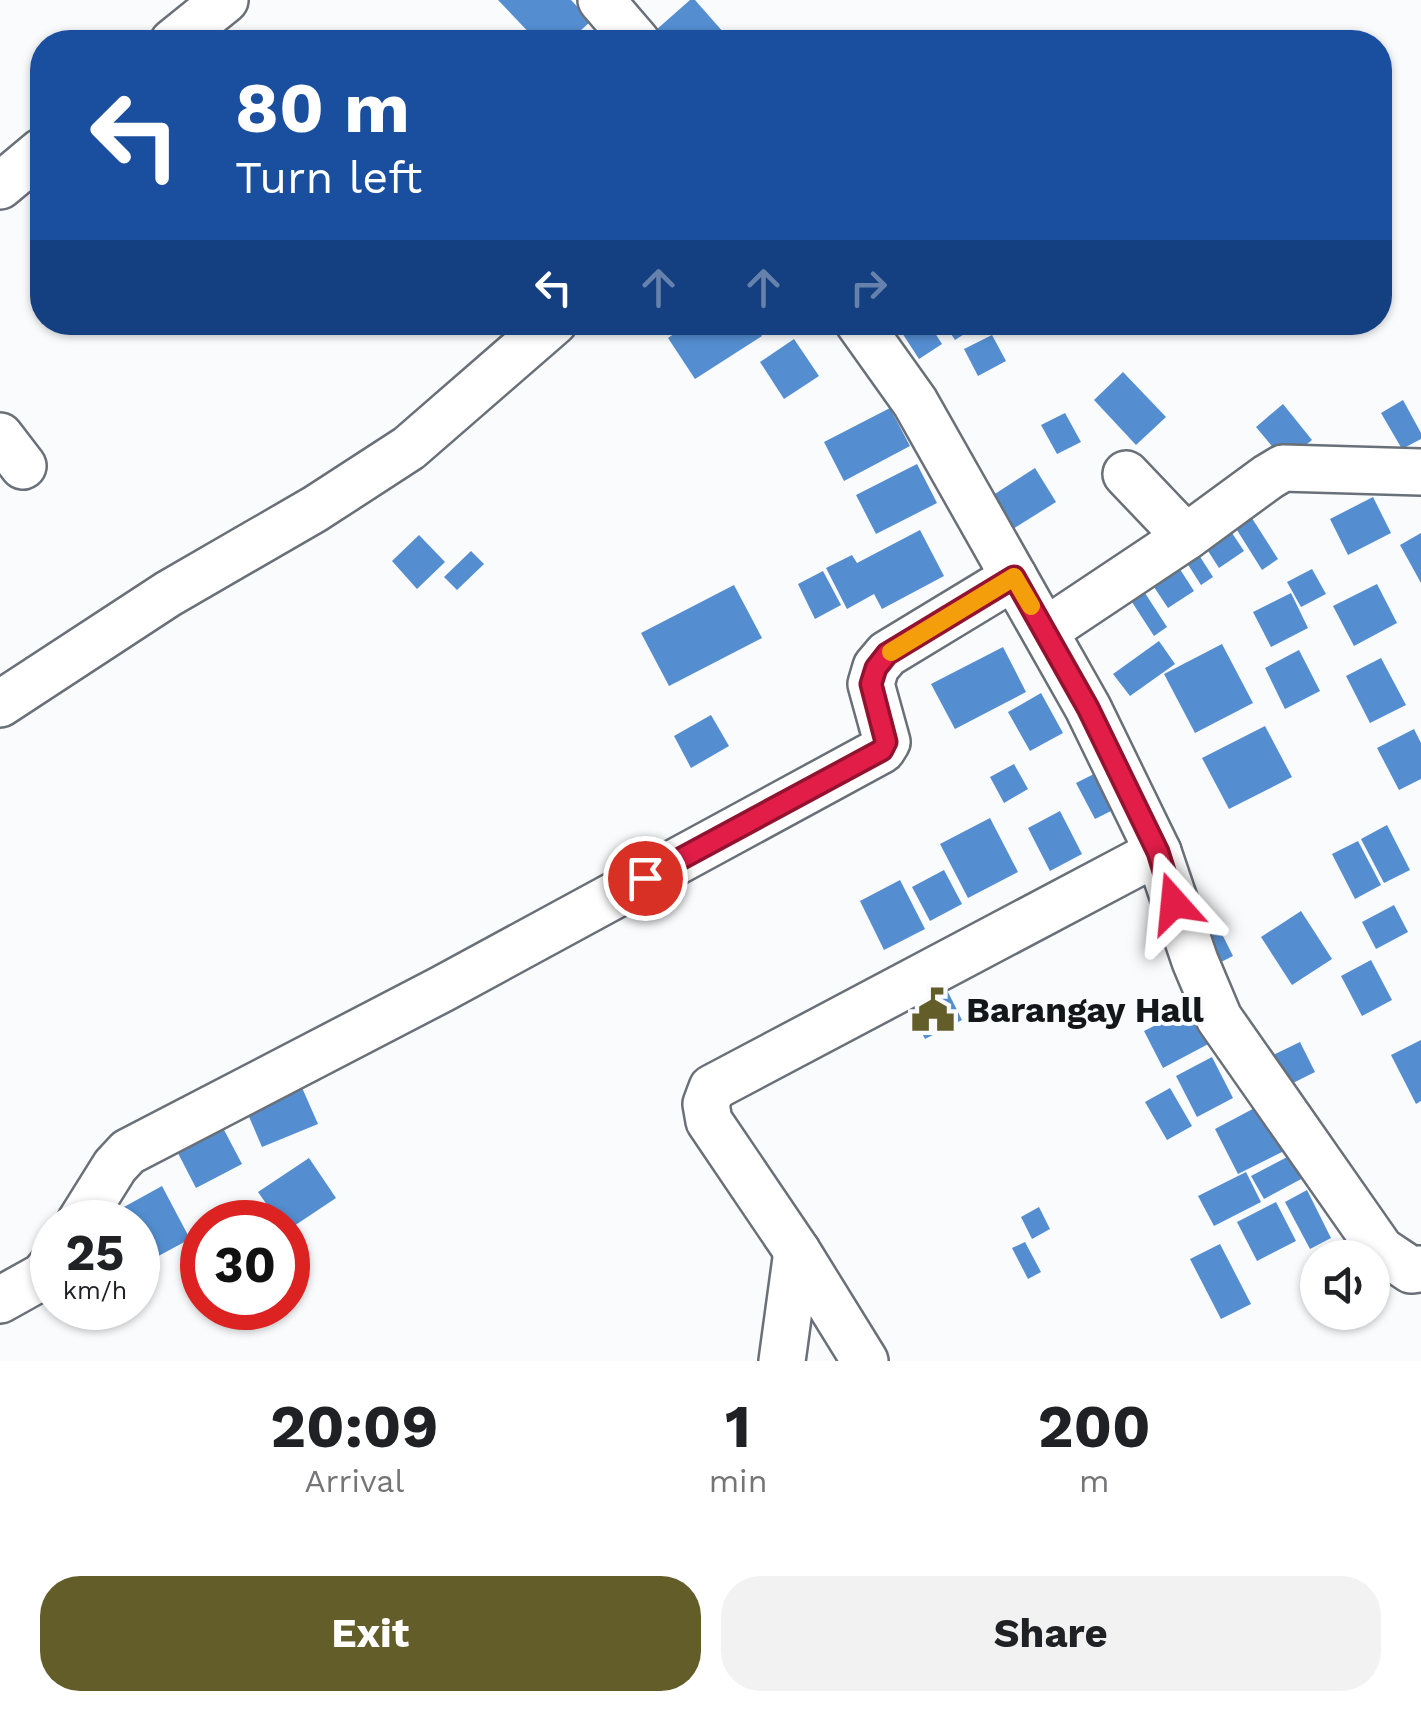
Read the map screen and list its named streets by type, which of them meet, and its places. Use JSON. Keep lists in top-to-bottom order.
{
  "places": {
    "public building": ["Barangay Hall"]
  },
  "page": {
    "turn": ["80 m", "Turn left"],
    "speed": "25 km/h",
    "limit": "30",
    "eta": [
      "20:09",
      "Arrival",
      "1",
      "min",
      "200",
      "m"
    ],
    "buttons": ["Exit", "Share"]
  }
}
